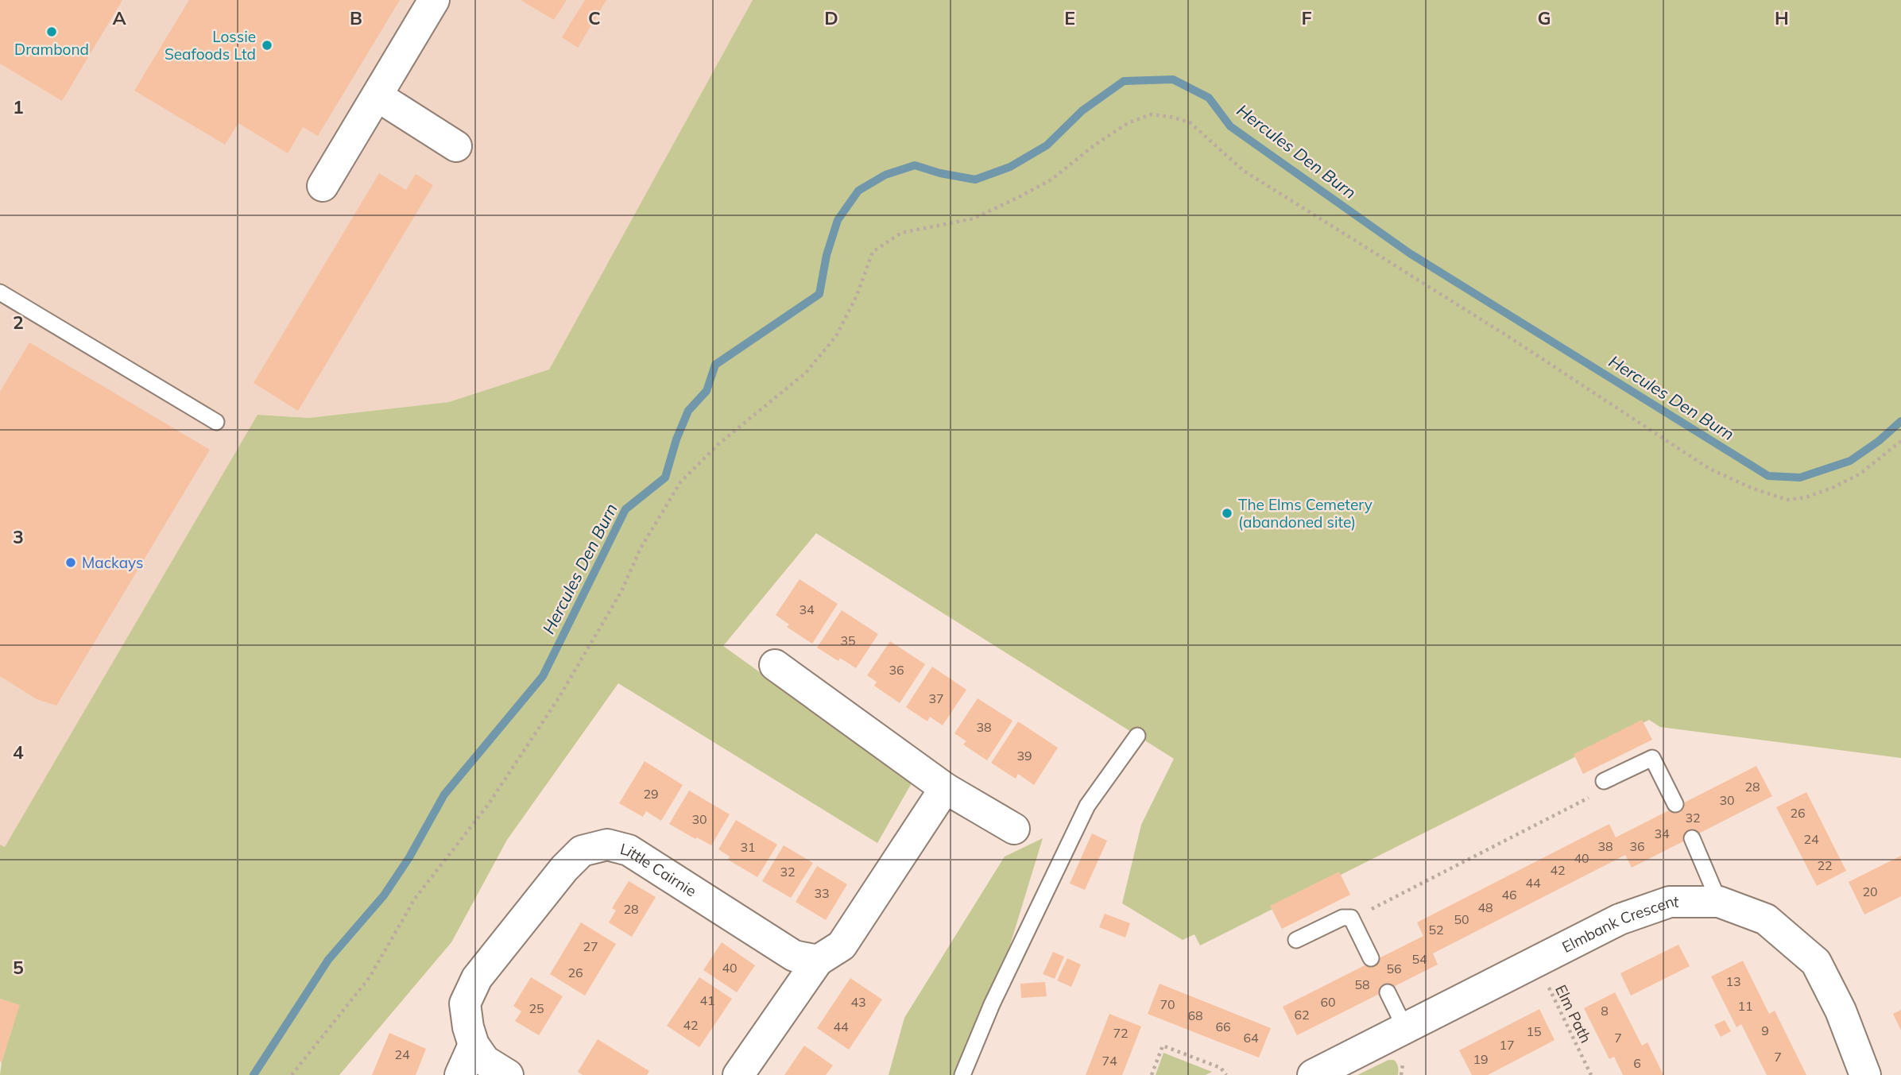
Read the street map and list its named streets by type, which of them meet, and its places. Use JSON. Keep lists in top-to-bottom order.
{
  "streets": {
    "street": ["Little Cairnie", "Elmbank Crescent"],
    "path": ["Elm Path"]
  },
  "crossings": [
    ["Elmbank Crescent", "Elm Path"]
  ],
  "water": ["Hercules Den Burn"],
  "places": [
    "Drambond",
    "Lossie Seafoods Ltd",
    "The Elms Cemetery (abandoned site)",
    "Mackays"
  ],
  "house_numbers": [
    "34",
    "35",
    "36",
    "37",
    "38",
    "39",
    "28",
    "29",
    "30",
    "26",
    "32",
    "30",
    "34",
    "24",
    "38",
    "36",
    "31",
    "40",
    "22",
    "42",
    "32",
    "44",
    "20",
    "33",
    "46",
    "48",
    "28",
    "50",
    "52",
    "27",
    "54",
    "40",
    "56",
    "26",
    "13",
    "58",
    "41",
    "43",
    "60",
    "70",
    "11",
    "25",
    "8",
    "62",
    "68",
    "42",
    "44",
    "66",
    "9",
    "15",
    "72",
    "64",
    "7",
    "17",
    "24",
    "7",
    "19",
    "74",
    "6"
  ],
  "grid": {
    "columns": [
      "A",
      "B",
      "C",
      "D",
      "E",
      "F",
      "G",
      "H"
    ],
    "rows": [
      "1",
      "2",
      "3",
      "4",
      "5"
    ]
  }
}
